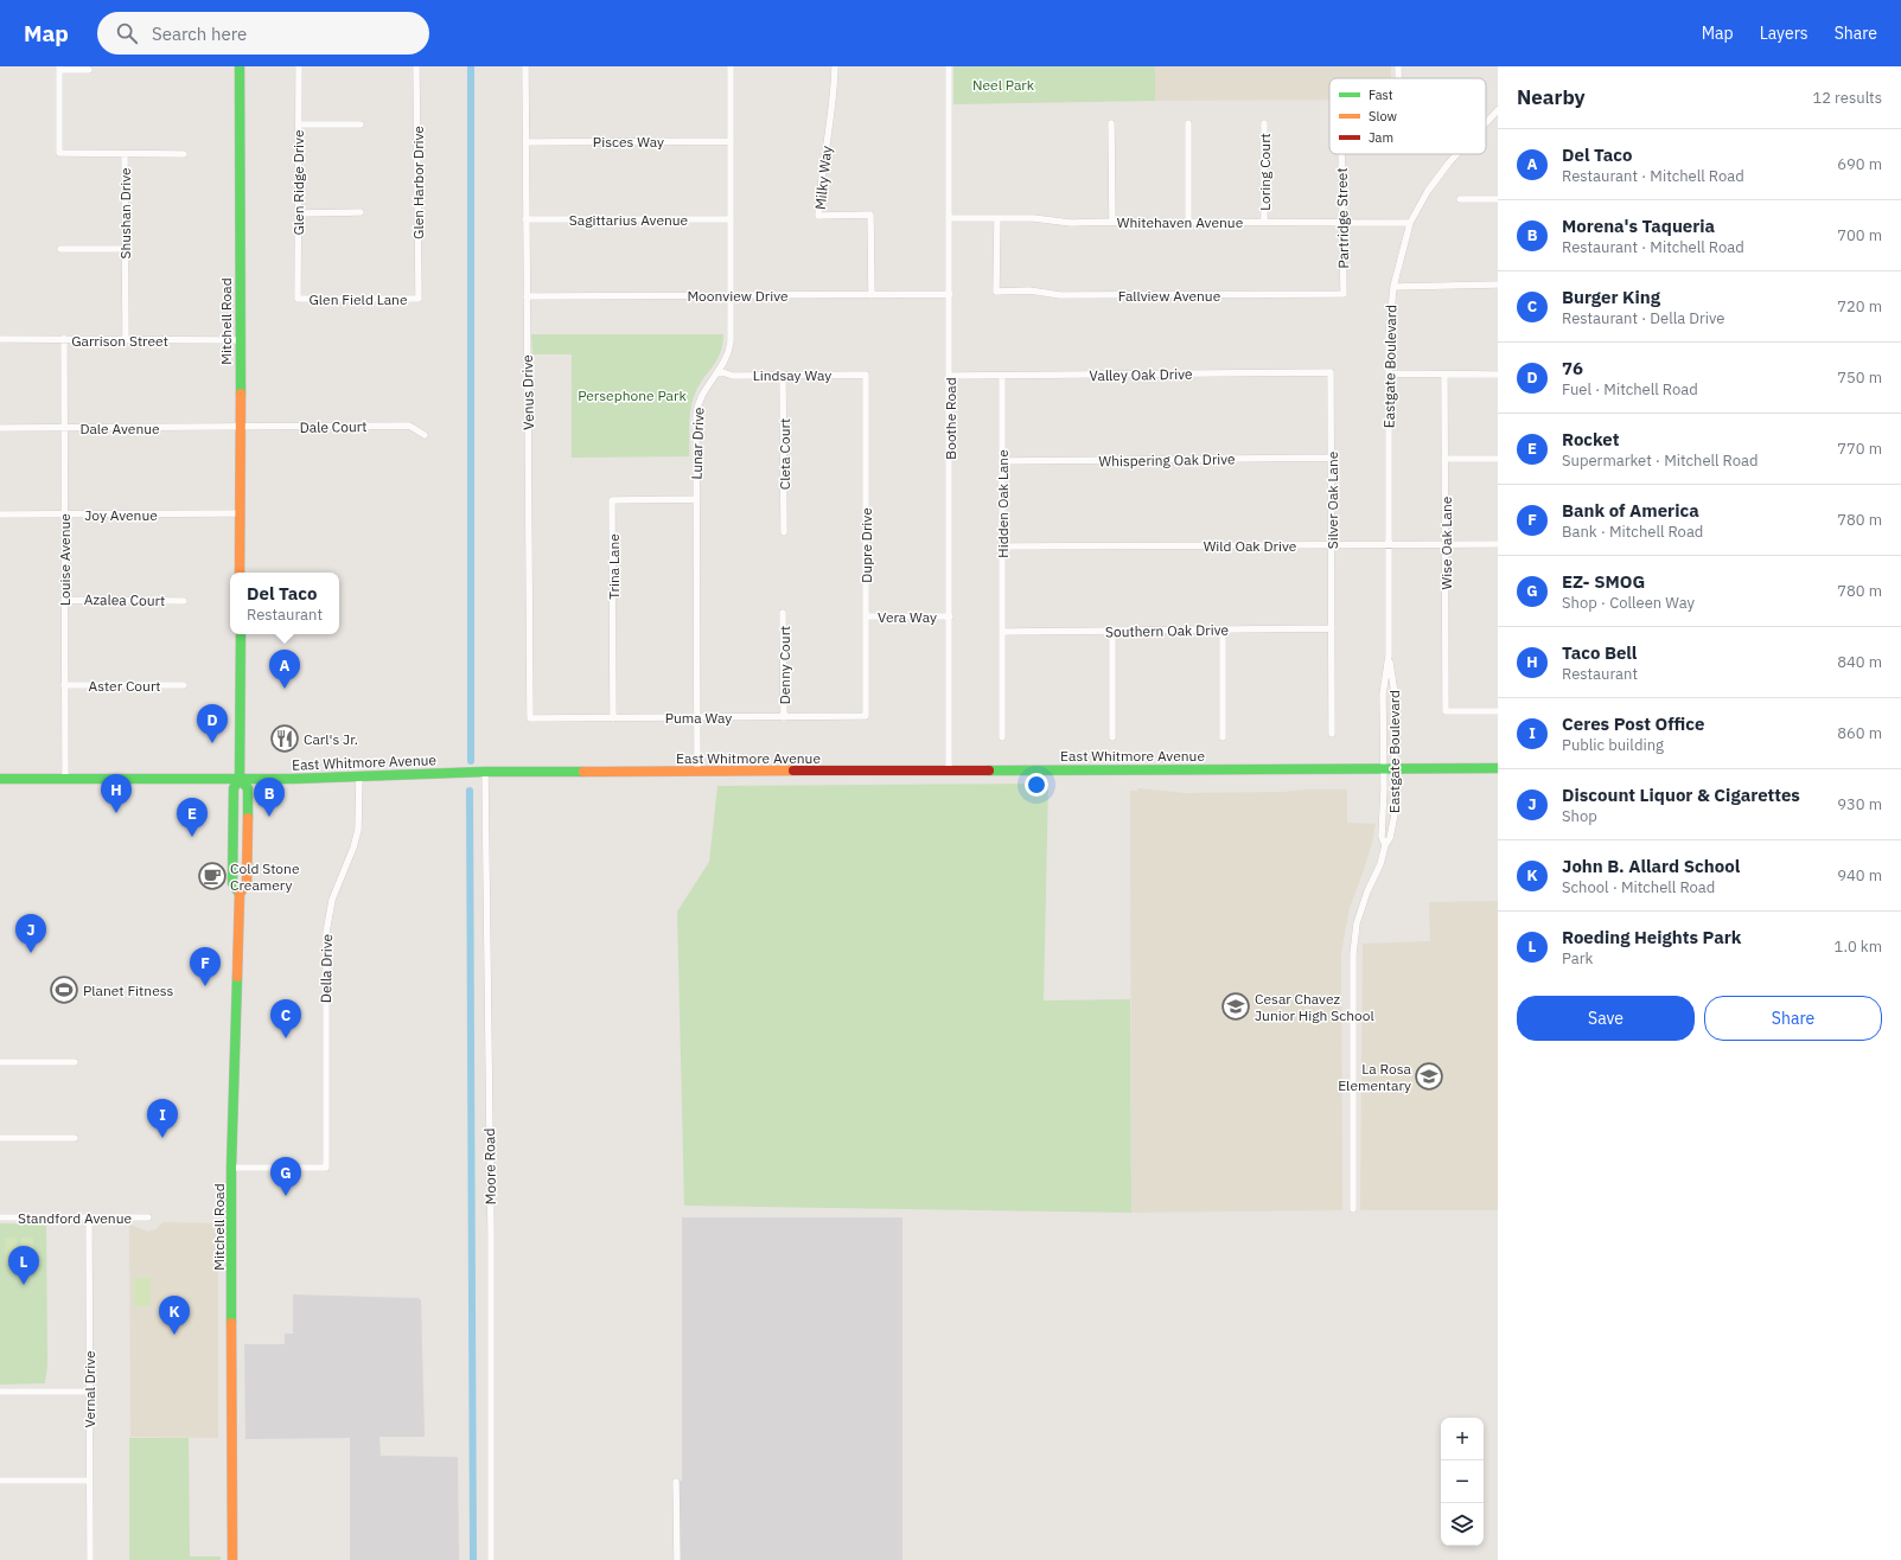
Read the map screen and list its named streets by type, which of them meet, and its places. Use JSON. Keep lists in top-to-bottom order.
{
  "streets": {
    "main road": ["Mitchell Road", "East Whitmore Avenue"],
    "street": [
      "Pisces Way",
      "Loring Court",
      "Milky Way",
      "Glen Ridge Drive",
      "Glen Harbor Drive",
      "Shushan Drive",
      "Partridge Street",
      "Sagittarius Avenue",
      "Whitehaven Avenue",
      "Moonview Drive",
      "Fallview Avenue",
      "Glen Field Lane",
      "Garrison Street",
      "Eastgate Boulevard",
      "Lindsay Way",
      "Valley Oak Drive",
      "Venus Drive",
      "Boothe Road",
      "Dale Court",
      "Dale Avenue",
      "Lunar Drive",
      "Cleta Court",
      "Whispering Oak Drive",
      "Silver Oak Lane",
      "Hidden Oak Lane",
      "Joy Avenue",
      "Wise Oak Lane",
      "Dupre Drive",
      "Wild Oak Drive",
      "Louise Avenue",
      "Trina Lane",
      "Azalea Court",
      "Vera Way",
      "Southern Oak Drive",
      "Denny Court",
      "Aster Court",
      "Puma Way",
      "Della Drive",
      "Moore Road",
      "Standford Avenue",
      "Vernal Drive"
    ]
  },
  "crossings": [
    ["Pisces Way", "Venus Drive"],
    ["Pisces Way", "Lunar Drive"],
    ["Loring Court", "Whitehaven Avenue"],
    ["Milky Way", "Moonview Drive"],
    ["Glen Ridge Drive", "Glen Field Lane"],
    ["Glen Harbor Drive", "Glen Field Lane"],
    ["Shushan Drive", "Garrison Street"],
    ["Partridge Street", "Whitehaven Avenue"],
    ["Partridge Street", "Fallview Avenue"],
    ["Sagittarius Avenue", "Venus Drive"],
    ["Sagittarius Avenue", "Lunar Drive"],
    ["Whitehaven Avenue", "Fallview Avenue"],
    ["Whitehaven Avenue", "Eastgate Boulevard"],
    ["Whitehaven Avenue", "Boothe Road"],
    ["Moonview Drive", "Venus Drive"],
    ["Moonview Drive", "Boothe Road"],
    ["Moonview Drive", "Lunar Drive"],
    ["Mitchell Road", "Garrison Street"],
    ["Mitchell Road", "Dale Court"],
    ["Mitchell Road", "Dale Avenue"],
    ["Mitchell Road", "Joy Avenue"],
    ["Mitchell Road", "East Whitmore Avenue"],
    ["Mitchell Road", "Della Drive"],
    ["Garrison Street", "Louise Avenue"],
    ["Eastgate Boulevard", "Wild Oak Drive"],
    ["Eastgate Boulevard", "East Whitmore Avenue"],
    ["Lindsay Way", "Lunar Drive"],
    ["Lindsay Way", "Cleta Court"],
    ["Lindsay Way", "Dupre Drive"],
    ["Valley Oak Drive", "Boothe Road"],
    ["Valley Oak Drive", "Silver Oak Lane"],
    ["Valley Oak Drive", "Hidden Oak Lane"],
    ["Venus Drive", "Puma Way"],
    ["Boothe Road", "Vera Way"],
    ["Boothe Road", "East Whitmore Avenue"],
    ["Dale Court", "Dale Avenue"],
    ["Dale Avenue", "Louise Avenue"],
    ["Lunar Drive", "Trina Lane"],
    ["Lunar Drive", "Puma Way"],
    ["Lunar Drive", "East Whitmore Avenue"],
    ["Whispering Oak Drive", "Silver Oak Lane"],
    ["Whispering Oak Drive", "Hidden Oak Lane"],
    ["Silver Oak Lane", "Wild Oak Drive"],
    ["Silver Oak Lane", "Southern Oak Drive"],
    ["Hidden Oak Lane", "Wild Oak Drive"],
    ["Hidden Oak Lane", "Southern Oak Drive"],
    ["Joy Avenue", "Louise Avenue"],
    ["Wise Oak Lane", "Wild Oak Drive"],
    ["Dupre Drive", "Vera Way"],
    ["Dupre Drive", "Puma Way"],
    ["Louise Avenue", "Azalea Court"],
    ["Louise Avenue", "Aster Court"],
    ["Louise Avenue", "East Whitmore Avenue"],
    ["Trina Lane", "Puma Way"],
    ["Denny Court", "Puma Way"],
    ["East Whitmore Avenue", "Della Drive"],
    ["East Whitmore Avenue", "Moore Road"],
    ["Standford Avenue", "Vernal Drive"]
  ],
  "parks": ["Neel Park", "Persephone Park"],
  "places": {
    "restaurant": ["Carl's Jr."],
    "cafe": ["Cold Stone Creamery"],
    "sports": ["Planet Fitness"],
    "school or university": ["Cesar Chavez Junior High School", "La Rosa Elementary"]
  },
  "legend": ["Fast", "Slow", "Jam"],
  "page": {
    "header": "Map",
    "search": "Search here",
    "nav": ["Map", "Layers", "Share"],
    "heading": ["Nearby", "12 results"],
    "list": [
      {
        "mark": "A",
        "name": "Del Taco",
        "note": "Restaurant · Mitchell Road",
        "value": "690 m"
      },
      {
        "mark": "B",
        "name": "Morena's Taqueria",
        "note": "Restaurant · Mitchell Road",
        "value": "700 m"
      },
      {
        "mark": "C",
        "name": "Burger King",
        "note": "Restaurant · Della Drive",
        "value": "720 m"
      },
      {
        "mark": "D",
        "name": "76",
        "note": "Fuel · Mitchell Road",
        "value": "750 m"
      },
      {
        "mark": "E",
        "name": "Rocket",
        "note": "Supermarket · Mitchell Road",
        "value": "770 m"
      },
      {
        "mark": "F",
        "name": "Bank of America",
        "note": "Bank · Mitchell Road",
        "value": "780 m"
      },
      {
        "mark": "G",
        "name": "EZ- SMOG",
        "note": "Shop · Colleen Way",
        "value": "780 m"
      },
      {
        "mark": "H",
        "name": "Taco Bell",
        "note": "Restaurant",
        "value": "840 m"
      },
      {
        "mark": "I",
        "name": "Ceres Post Office",
        "note": "Public building",
        "value": "860 m"
      },
      {
        "mark": "J",
        "name": "Discount Liquor & Cigarettes",
        "note": "Shop",
        "value": "930 m"
      },
      {
        "mark": "K",
        "name": "John B. Allard School",
        "note": "School · Mitchell Road",
        "value": "940 m"
      },
      {
        "mark": "L",
        "name": "Roeding Heights Park",
        "note": "Park",
        "value": "1.0 km"
      }
    ],
    "popup": ["Del Taco", "Restaurant"],
    "pins": [
      "A",
      "D",
      "H",
      "B",
      "E",
      "J",
      "F",
      "C",
      "I",
      "G",
      "L",
      "K"
    ],
    "buttons": ["Save", "Share"],
    "map_buttons": ["+", "−"]
  }
}
